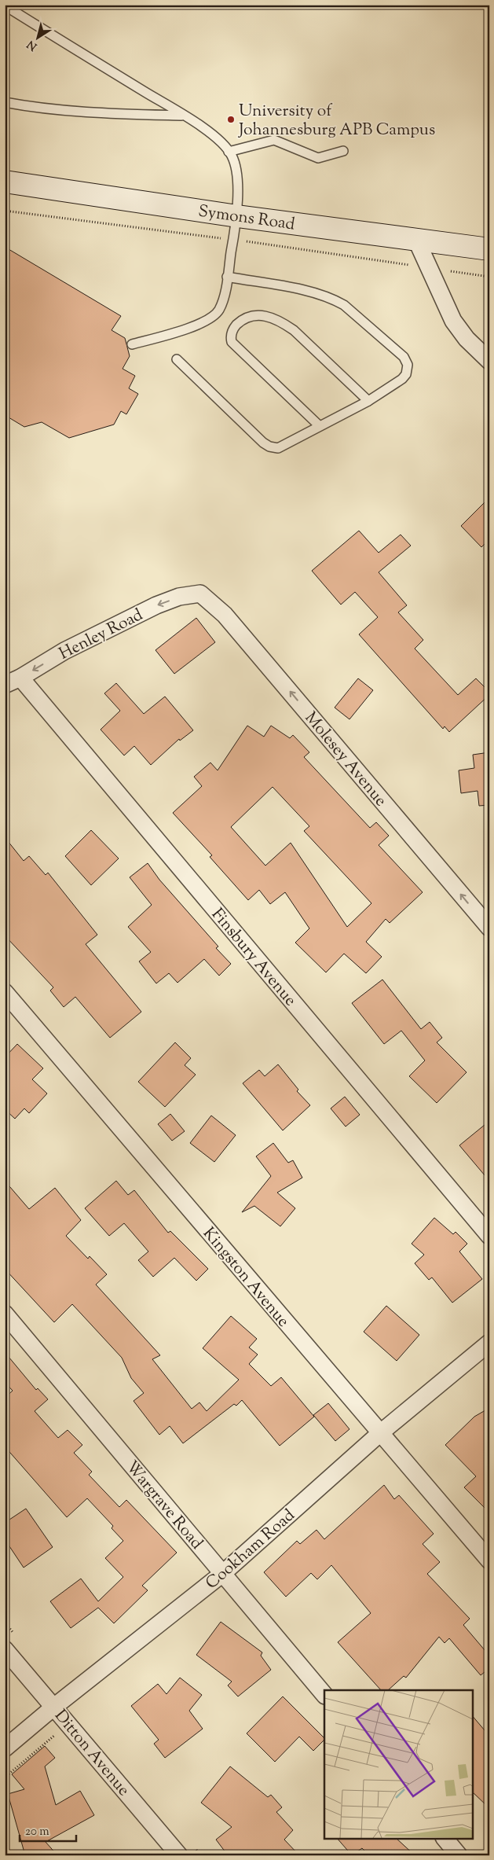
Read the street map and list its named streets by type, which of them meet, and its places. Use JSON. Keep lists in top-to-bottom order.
{
  "streets": {
    "main road": ["Symons Road"],
    "street": [
      "Henley Road",
      "Molesey Avenue",
      "Finsbury Avenue",
      "Kingston Avenue",
      "Wargrave Road",
      "Cookham Road",
      "Ditton Avenue"
    ]
  },
  "crossings": [
    ["Henley Road", "Molesey Avenue"],
    ["Henley Road", "Finsbury Avenue"],
    ["Kingston Avenue", "Cookham Road"],
    ["Wargrave Road", "Cookham Road"],
    ["Cookham Road", "Ditton Avenue"]
  ],
  "one_way": ["Henley Road", "Molesey Avenue"],
  "places": ["University of Johannesburg APB Campus"],
  "scale_bar": "20 m",
  "north": "bottom left"
}
